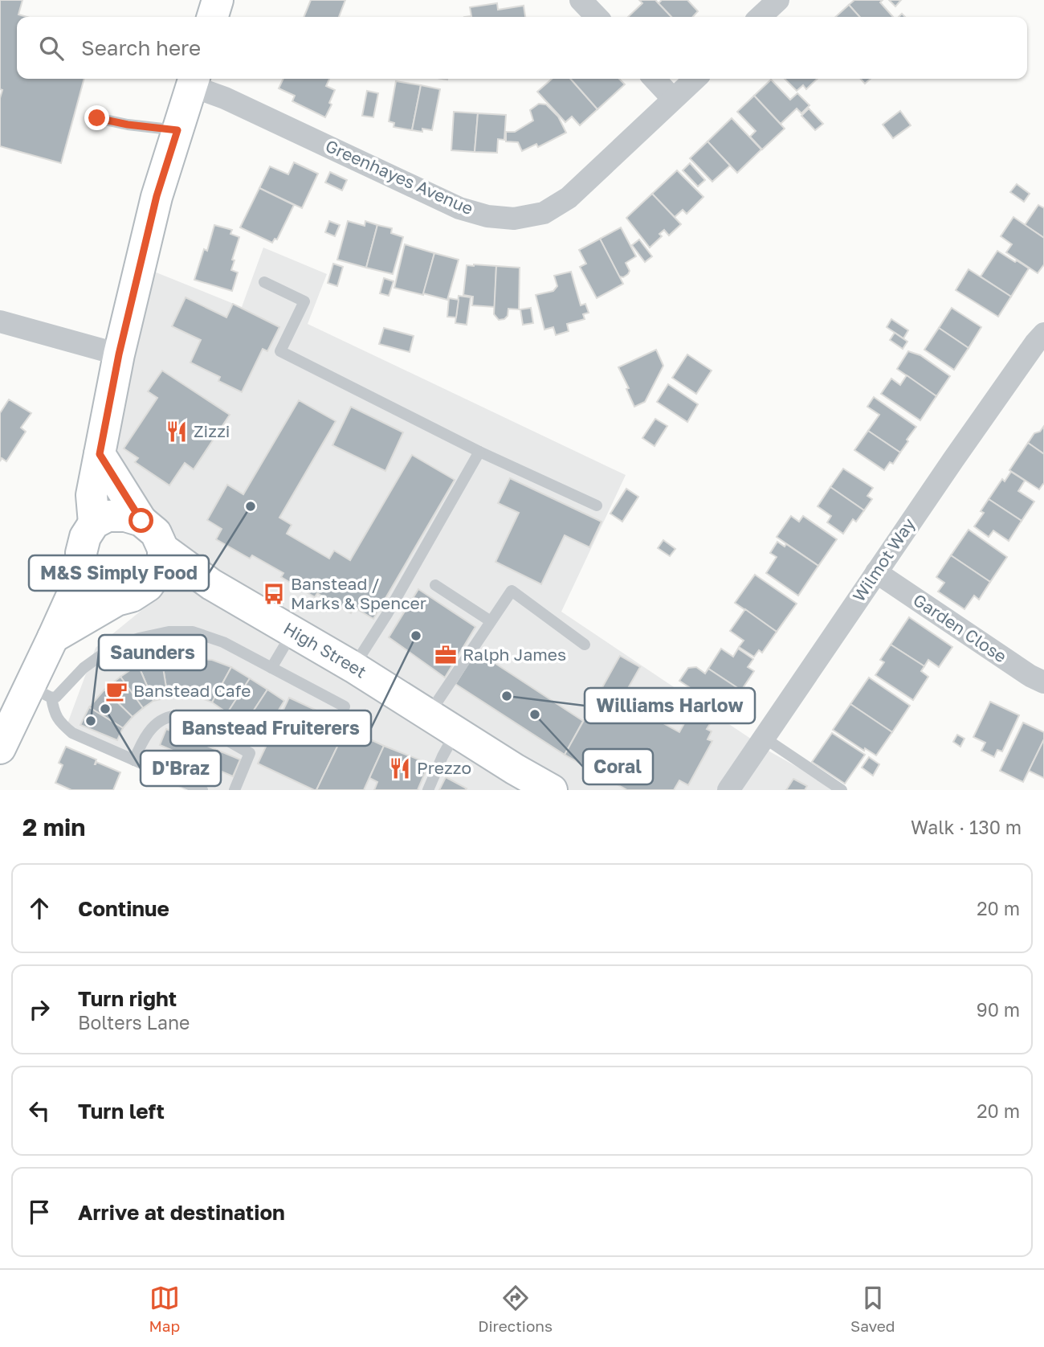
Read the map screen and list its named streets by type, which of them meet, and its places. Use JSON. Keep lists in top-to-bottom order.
{
  "streets": {
    "main road": ["High Street"],
    "street": ["Greenhayes Avenue", "Wilmot Way", "Garden Close"]
  },
  "crossings": [
    ["Wilmot Way", "Garden Close"]
  ],
  "places": {
    "restaurant": ["Zizzi", "Prezzo"],
    "other": [
      "M&S Simply Food",
      "Banstead Fruiterers",
      "Williams Harlow",
      "D'Braz",
      "Coral",
      "Saunders"
    ],
    "bus stop": ["Banstead / Marks & Spencer"],
    "office": ["Ralph James"],
    "cafe": ["Banstead Cafe"]
  },
  "page": {
    "search": "Search here",
    "heading": ["2 min", "Walk · 130 m"],
    "list": [
      ["Continue", "20 m"],
      ["Turn right", "Bolters Lane", "90 m"],
      ["Turn left", "20 m"],
      "Arrive at destination"
    ],
    "nav": ["Map", "Directions", "Saved"]
  }
}
